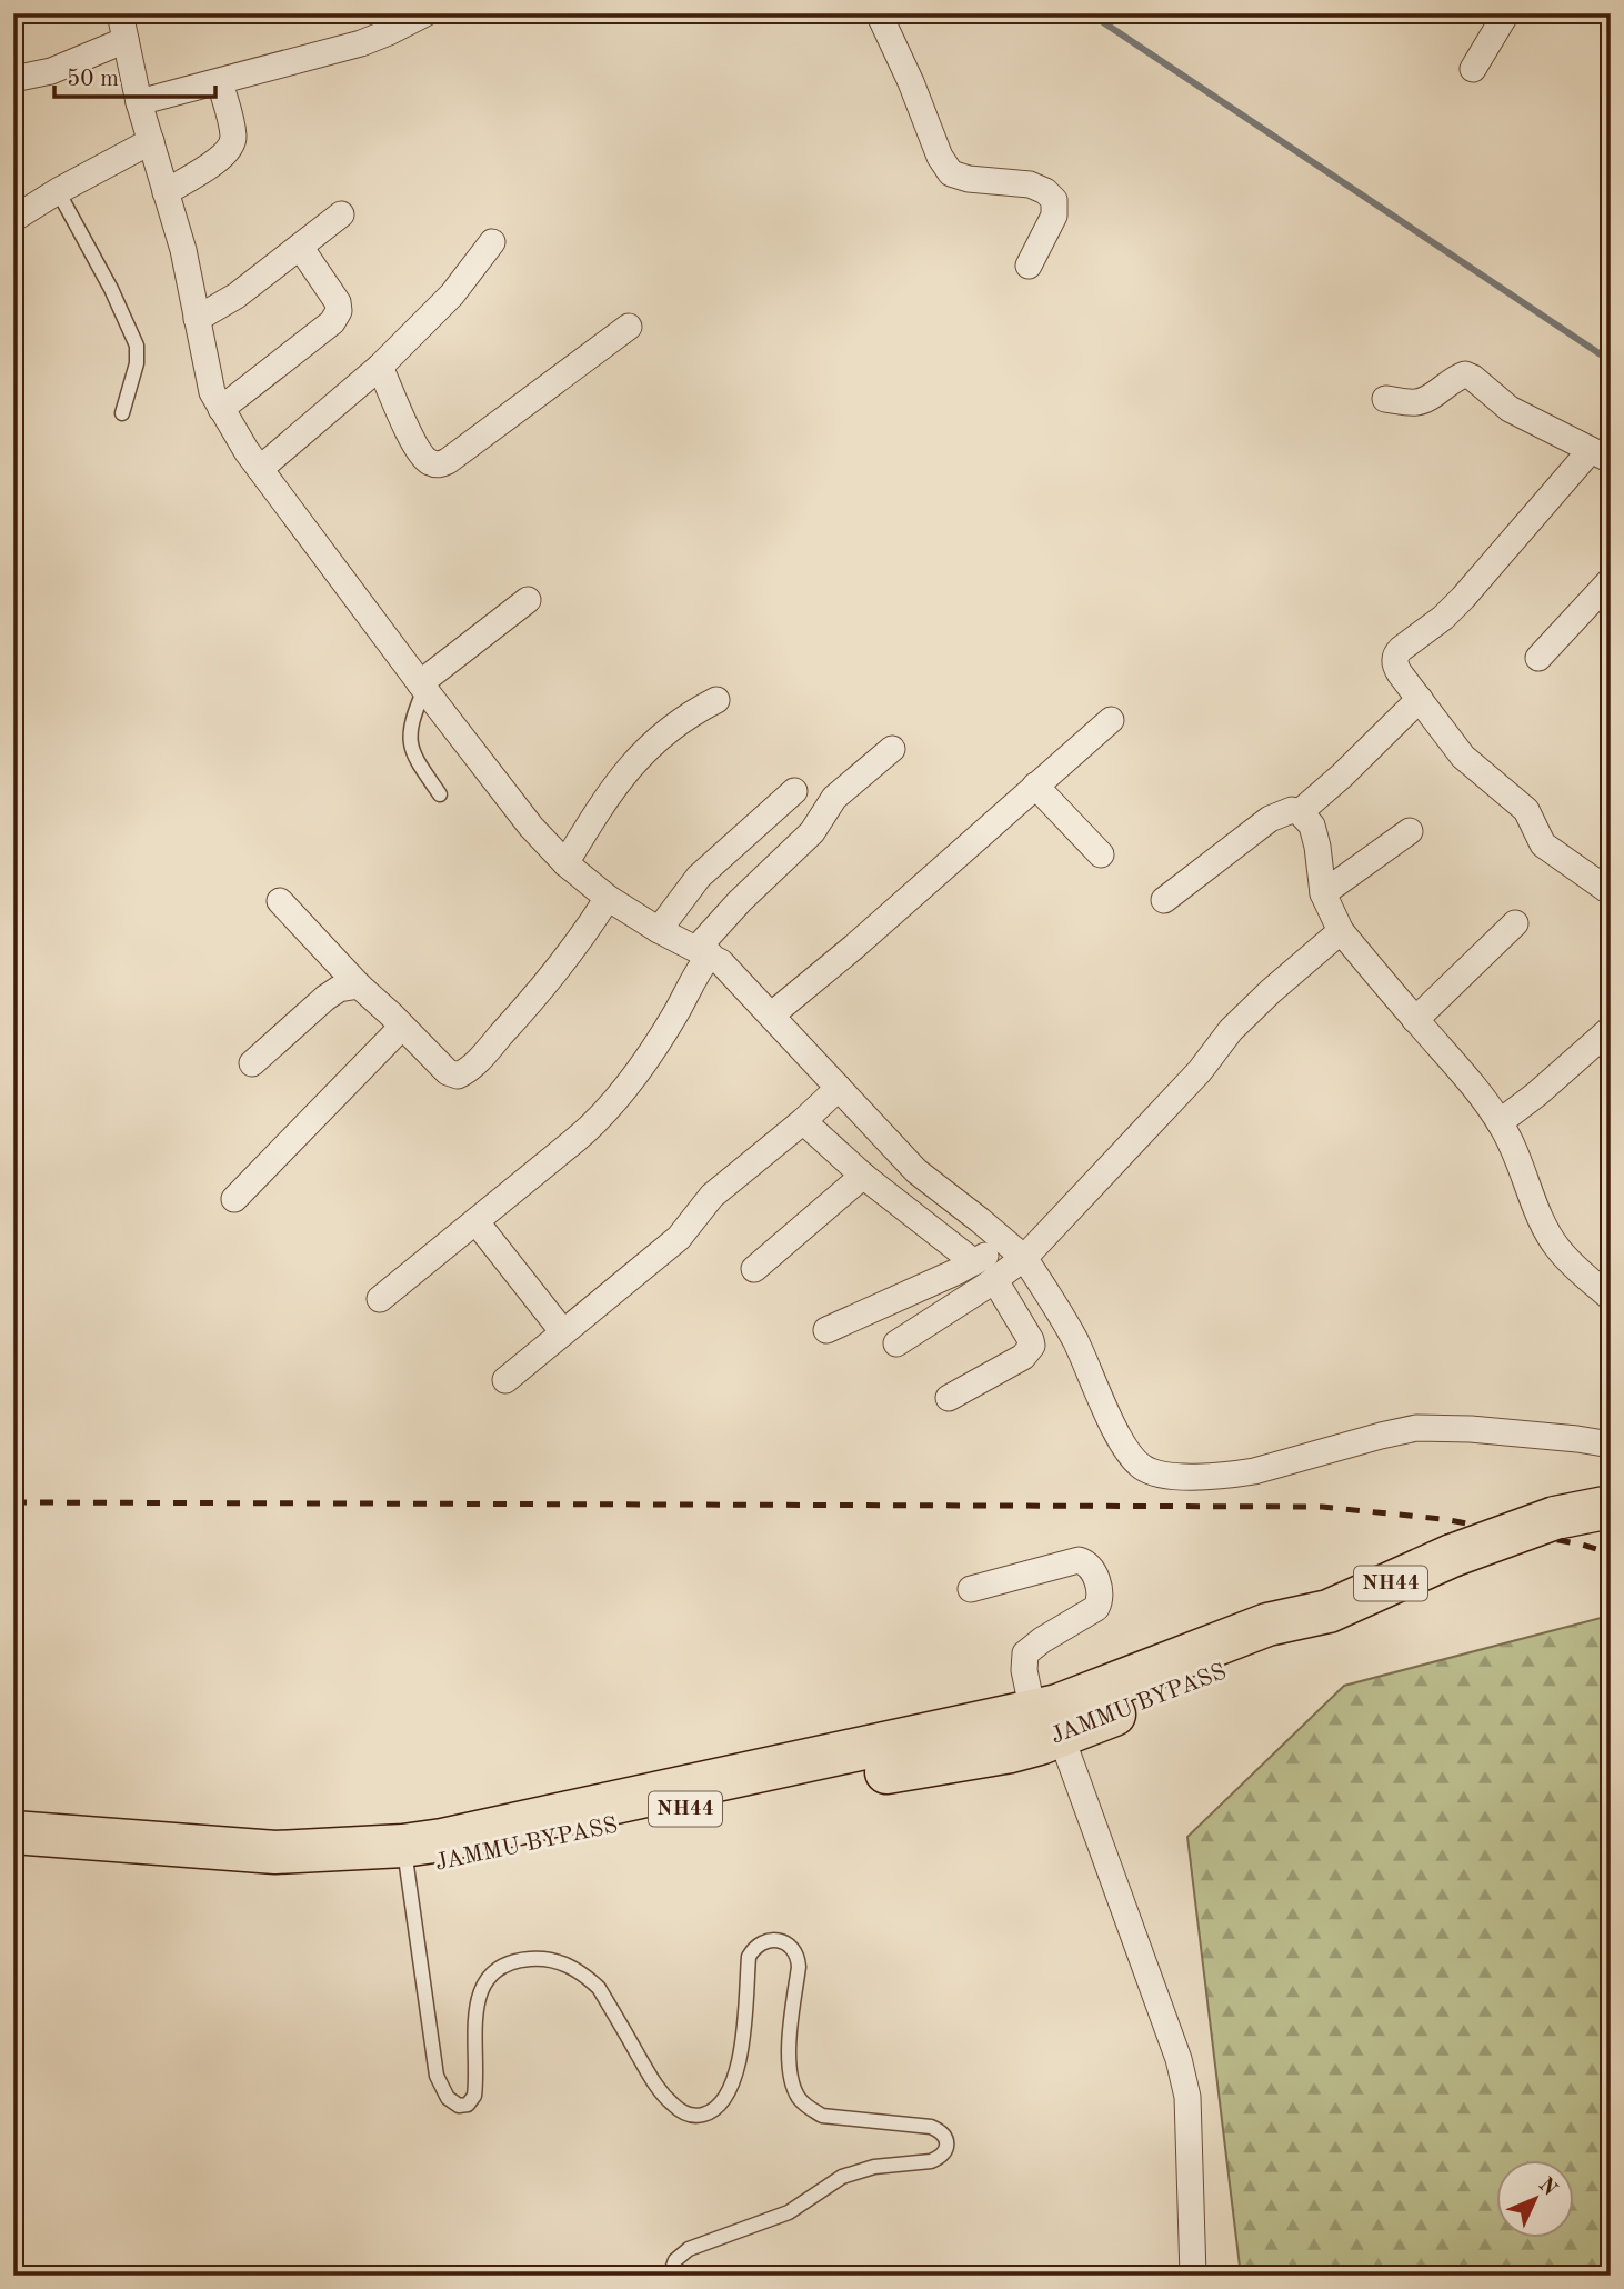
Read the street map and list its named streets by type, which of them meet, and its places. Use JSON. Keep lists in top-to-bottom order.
{
  "streets": {
    "highway": ["NH44", "JAMMU BYPASS"]
  },
  "scale_bar": "50 m",
  "north": "top right"
}
